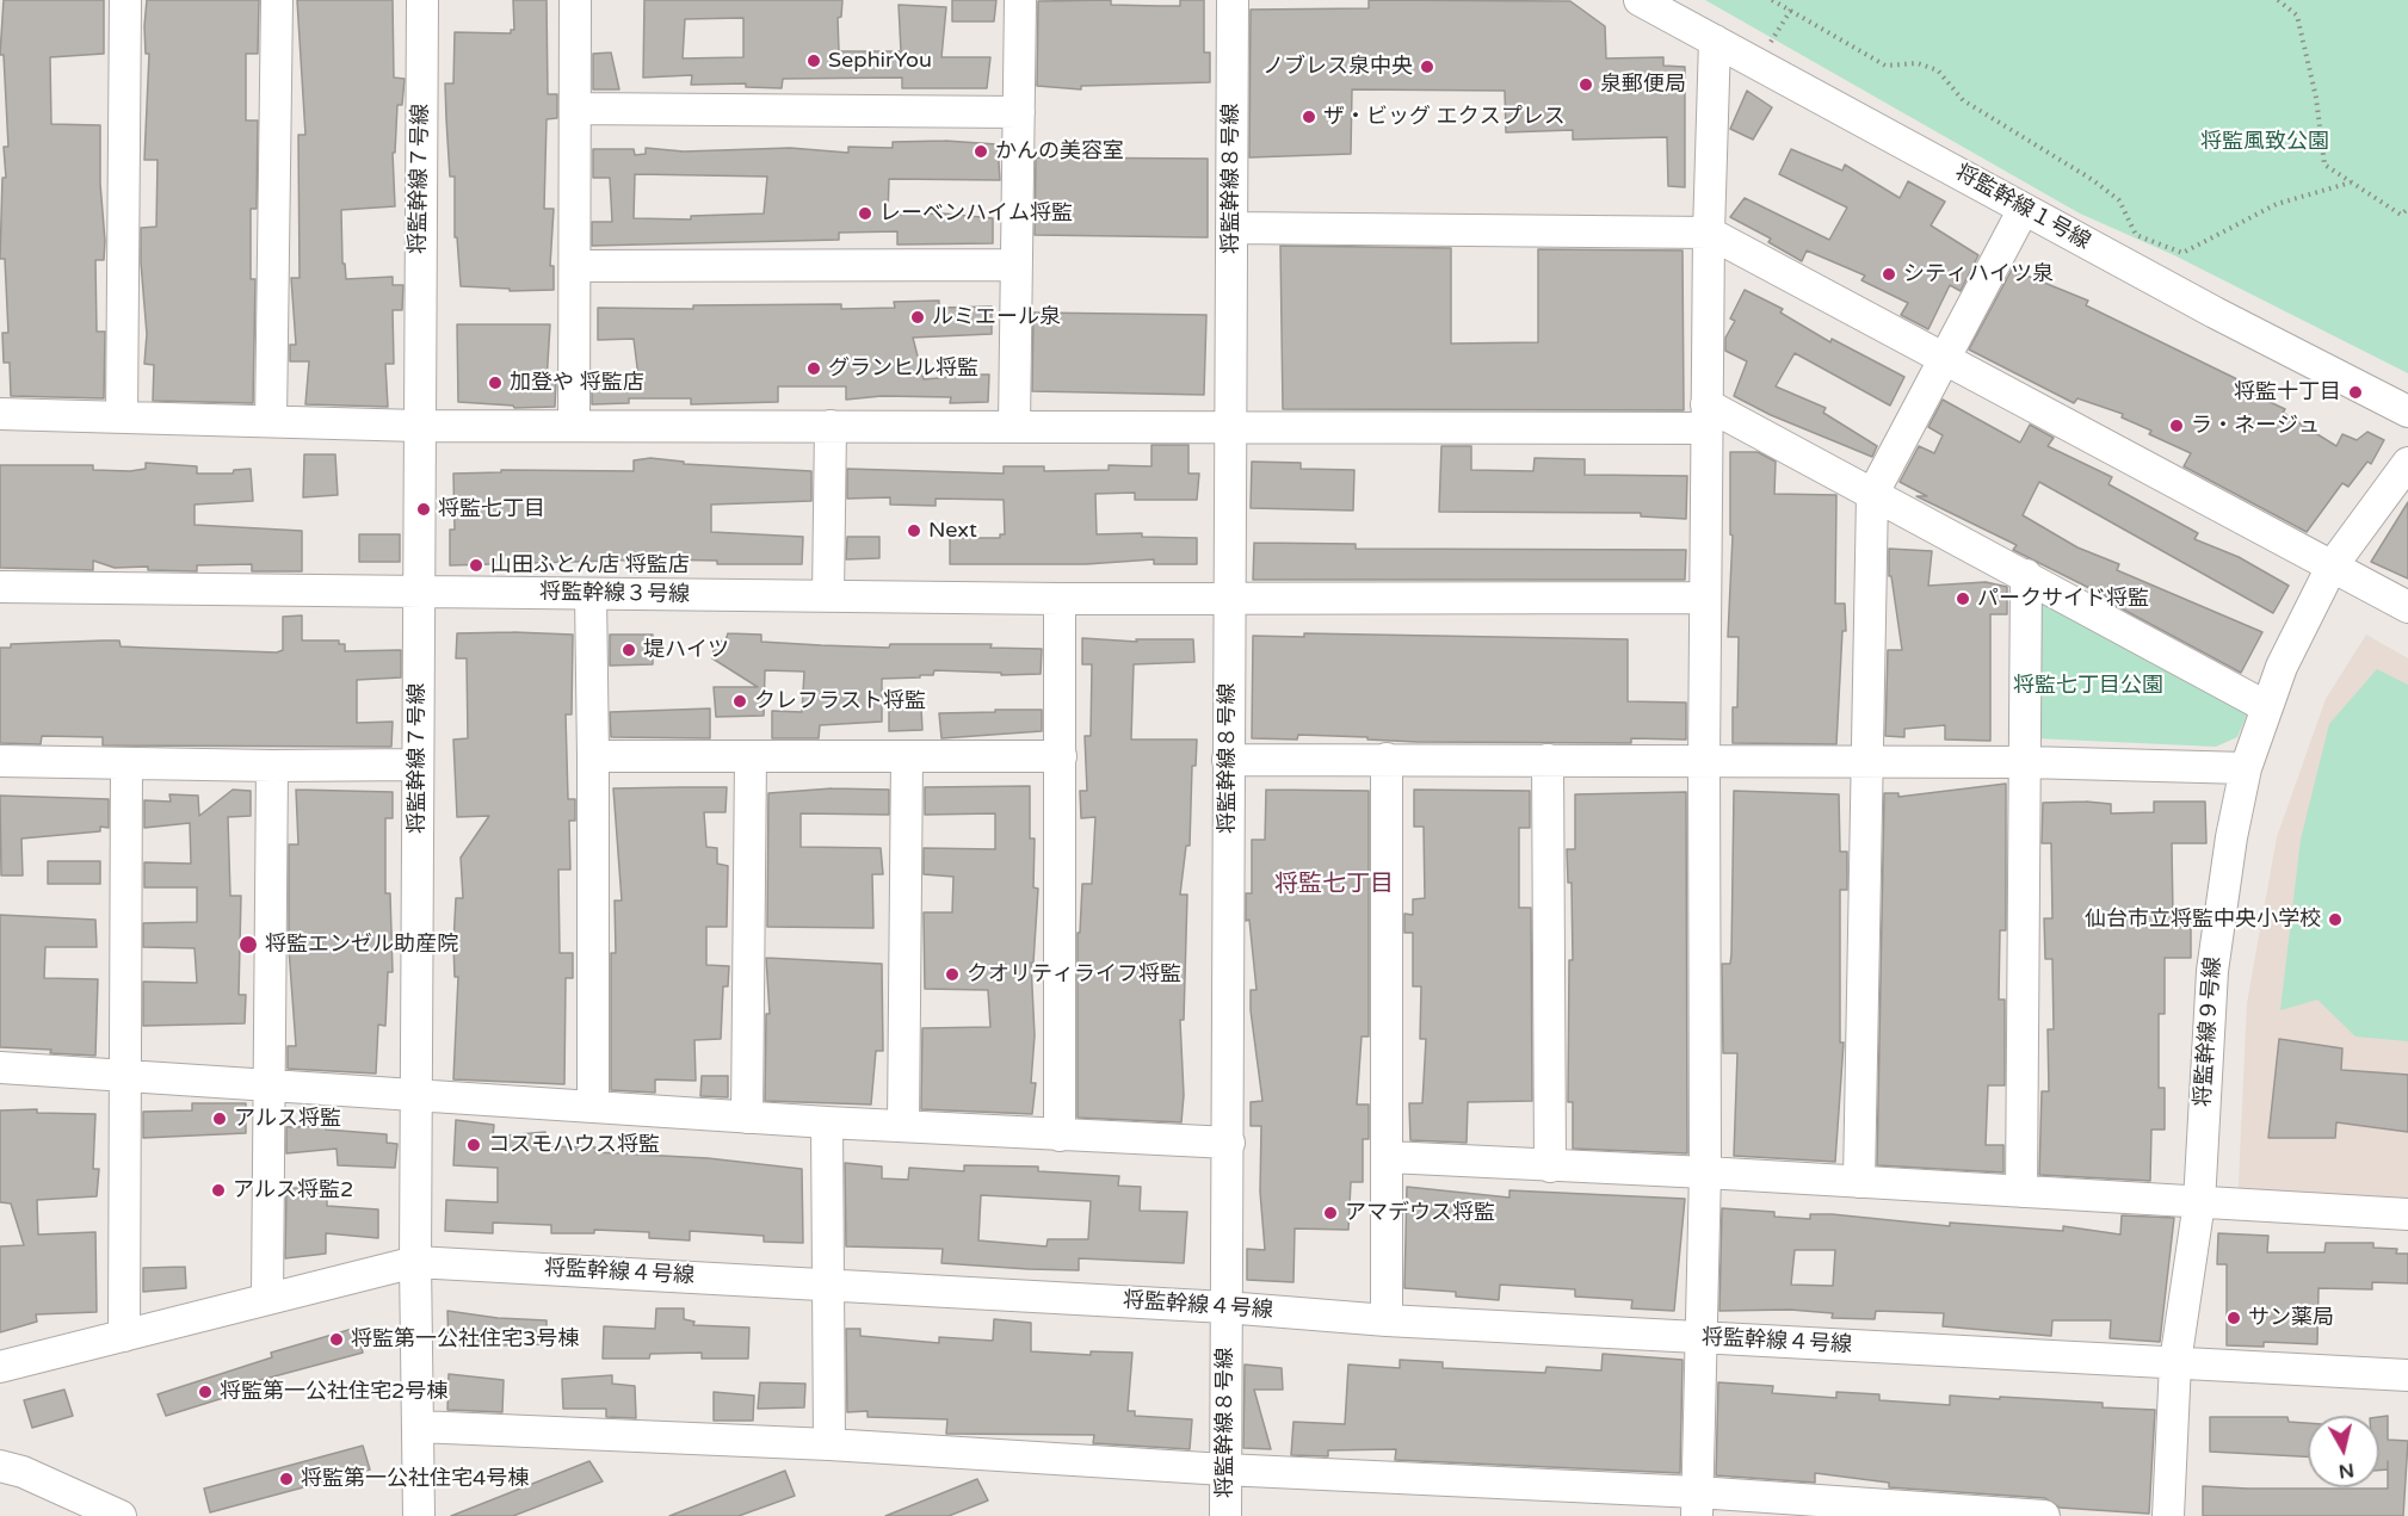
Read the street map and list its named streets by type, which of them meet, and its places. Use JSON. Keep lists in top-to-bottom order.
{
  "streets": {
    "street": [
      "将監幹線７号線",
      "将監幹線８号線",
      "将監幹線１号線",
      "将監幹線３号線",
      "将監幹線９号線",
      "将監幹線４号線"
    ]
  },
  "crossings": [
    ["将監幹線７号線", "将監幹線３号線"],
    ["将監幹線７号線", "将監幹線４号線"],
    ["将監幹線８号線", "将監幹線３号線"],
    ["将監幹線８号線", "将監幹線４号線"],
    ["将監幹線９号線", "将監幹線４号線"]
  ],
  "districts": ["将監七丁目"],
  "parks": ["将監風致公園", "将監七丁目公園"],
  "places": [
    "SephirYou",
    "ノブレス泉中央",
    "泉郵便局",
    "ザ・ビッグ エクスプレス",
    "かんの美容室",
    "レーベンハイム将監",
    "シティハイツ泉",
    "ルミエール泉",
    "グランヒル将監",
    "加登や 将監店",
    "将監十丁目",
    "ラ・ネージュ",
    "将監七丁目",
    "Next",
    "山田ふとん店 将監店",
    "パークサイド将監",
    "堤ハイツ",
    "クレフラスト将監",
    "仙台市立将監中央小学校",
    "将監エンゼル助産院",
    "クオリティライフ将監",
    "アルス将監",
    "コスモハウス将監",
    "アルス将監2",
    "アマデウス将監",
    "サン薬局",
    "将監第一公社住宅3号棟",
    "将監第一公社住宅2号棟",
    "将監第一公社住宅4号棟"
  ],
  "north": "bottom"
}
